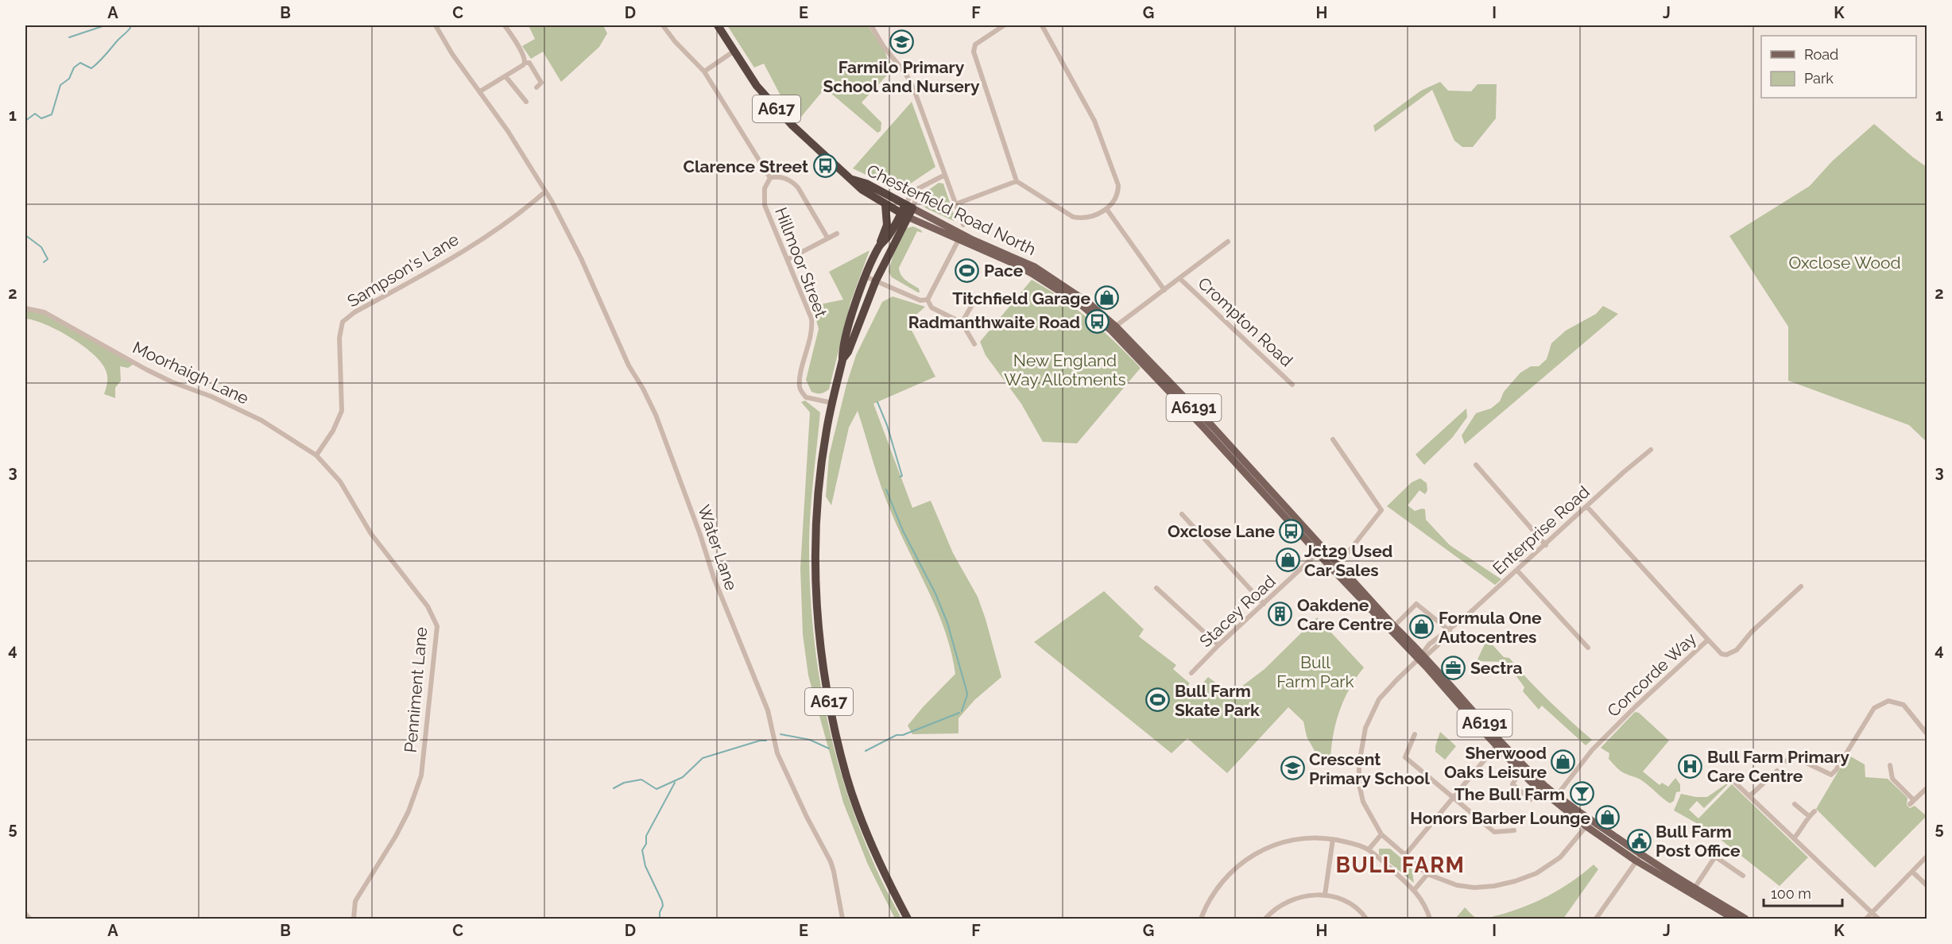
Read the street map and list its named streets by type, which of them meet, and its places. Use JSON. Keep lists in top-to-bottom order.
{
  "streets": {
    "highway": ["A617", "Chesterfield Road North"],
    "main road": ["A6191"],
    "street": [
      "Hillmoor Street",
      "Sampson's Lane",
      "Crompton Road",
      "Moorhaigh Lane",
      "Enterprise Road",
      "Water Lane",
      "Stacey Road",
      "Concorde Way",
      "Penniment Lane"
    ]
  },
  "crossings": [
    ["A617", "Chesterfield Road North"],
    ["A617", "Hillmoor Street"],
    ["Chesterfield Road North", "Enterprise Road"],
    ["Chesterfield Road North", "Stacey Road"],
    ["Chesterfield Road North", "Concorde Way"],
    ["Sampson's Lane", "Moorhaigh Lane"],
    ["Sampson's Lane", "Water Lane"],
    ["Sampson's Lane", "Penniment Lane"],
    ["Moorhaigh Lane", "Penniment Lane"],
    ["Enterprise Road", "Concorde Way"]
  ],
  "districts": ["BULL FARM"],
  "parks": ["Oxclose Wood", "New England Way Allotments", "Bull Farm Park"],
  "places": {
    "school or university": ["Farmilo Primary School and Nursery", "Crescent Primary School"],
    "bus stop": ["Clarence Street", "Radmanthwaite Road", "Oxclose Lane"],
    "sports": ["Pace", "Bull Farm Skate Park"],
    "shop": [
      "Titchfield Garage",
      "Jct29 Used Car Sales",
      "Formula One Autocentres",
      "Sherwood Oaks Leisure",
      "Honors Barber Lounge"
    ],
    "building": ["Oakdene Care Centre"],
    "office": ["Sectra"],
    "hospital": ["Bull Farm Primary Care Centre"],
    "bar": ["The Bull Farm"],
    "public building": ["Bull Farm Post Office"]
  },
  "legend": ["Road", "Park"],
  "scale_bar": "100 m",
  "grid": {
    "columns": [
      "A",
      "B",
      "C",
      "D",
      "E",
      "F",
      "G",
      "H",
      "I",
      "J",
      "K"
    ],
    "rows": [
      "1",
      "2",
      "3",
      "4",
      "5"
    ]
  }
}
